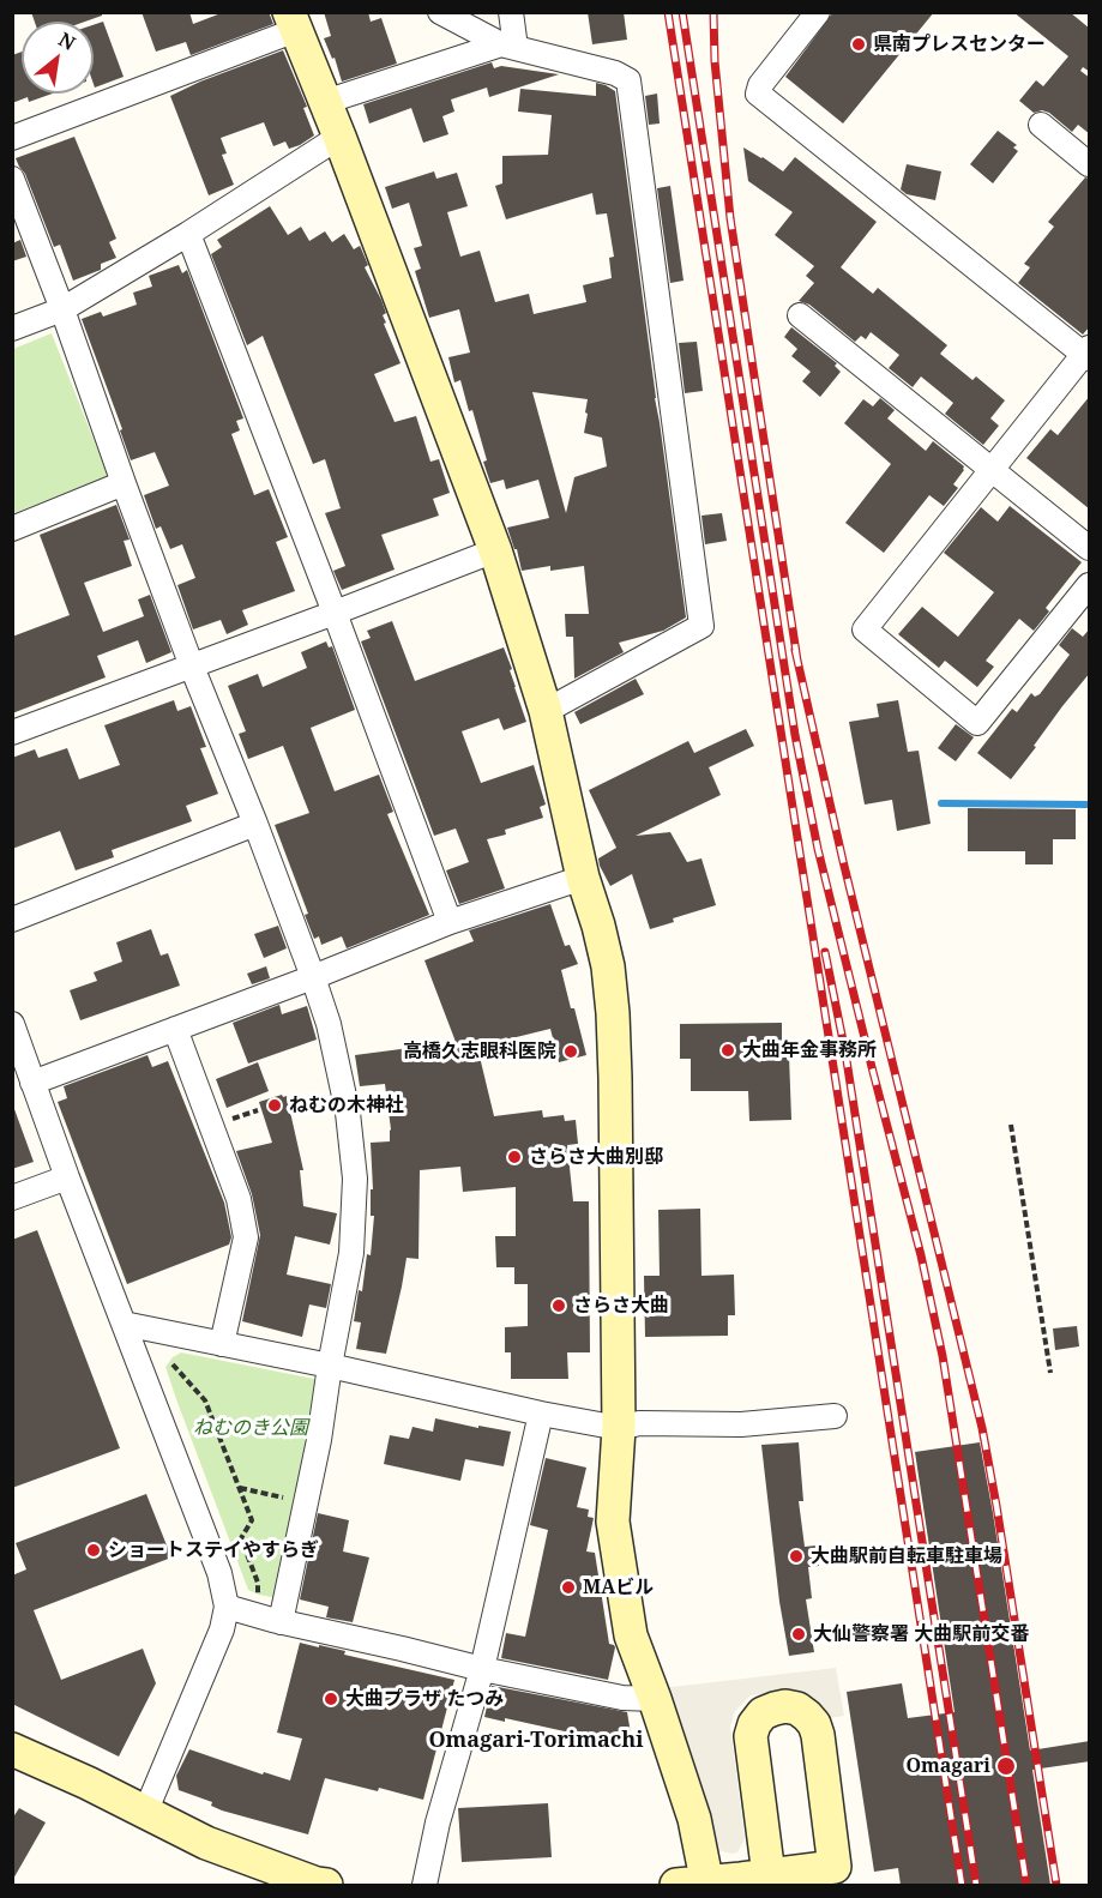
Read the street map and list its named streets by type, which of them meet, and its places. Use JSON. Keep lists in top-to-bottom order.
{
  "districts": ["Omagari-Torimachi"],
  "parks": ["ねむのき公園"],
  "places": [
    "県南プレスセンター",
    "大曲年金事務所",
    "高橋久志眼科医院",
    "ねむの木神社",
    "さらさ大曲別邸",
    "さらさ大曲",
    "ショートステイやすらぎ",
    "大曲駅前自転車駐車場",
    "MAビル",
    "大仙警察署 大曲駅前交番",
    "大曲プラザ たつみ",
    "Omagari"
  ],
  "north": "top right"
}
